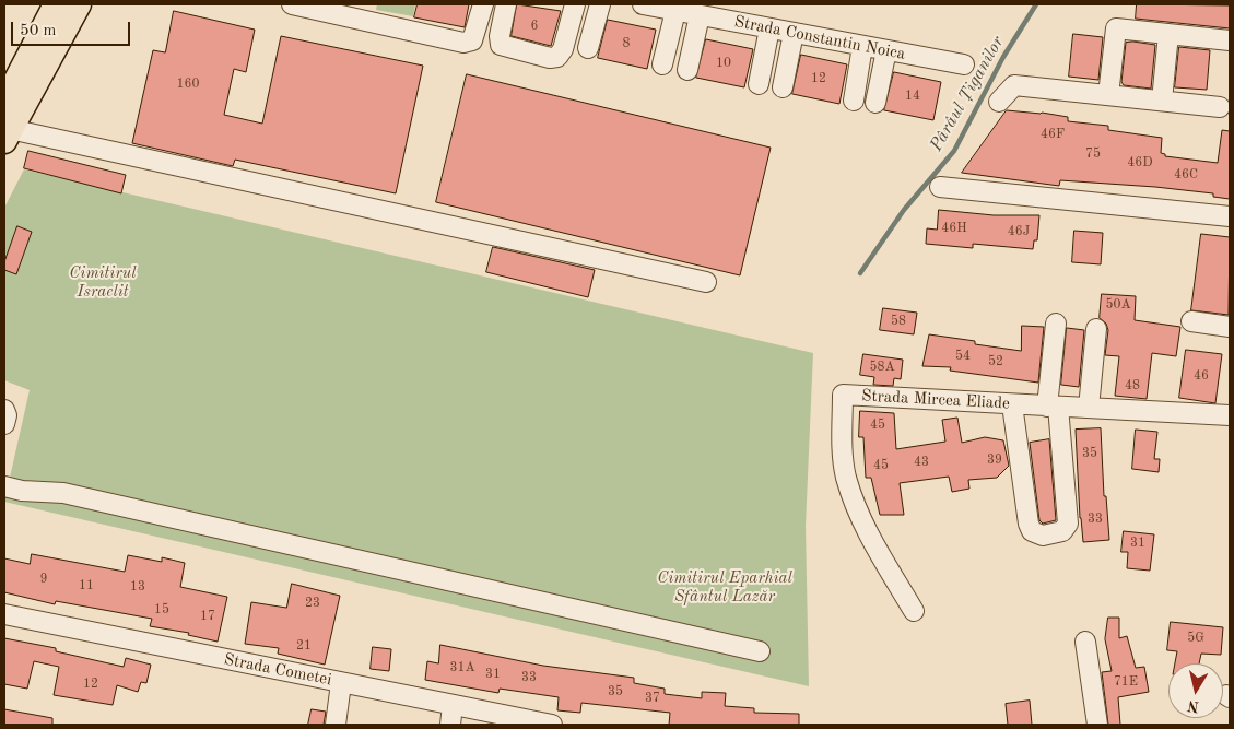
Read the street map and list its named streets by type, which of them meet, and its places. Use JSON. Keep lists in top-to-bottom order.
{
  "streets": {
    "street": ["Strada Constantin Noica", "Strada Mircea Eliade", "Strada Cometei"]
  },
  "water": ["Pârâul Țiganilor"],
  "parks": ["Cimitirul Israelit", "Cimitirul Eparhial Sfântul Lazăr"],
  "house_numbers": [
    "6",
    "8",
    "10",
    "12",
    "160",
    "14",
    "46F",
    "75",
    "46D",
    "46C",
    "46H",
    "46J",
    "50A",
    "58",
    "54",
    "52",
    "58A",
    "46",
    "48",
    "45",
    "35",
    "39",
    "43",
    "45",
    "33",
    "31",
    "9",
    "11",
    "13",
    "23",
    "15",
    "17",
    "5G",
    "21",
    "31A",
    "31",
    "33",
    "71E",
    "12",
    "35",
    "37"
  ],
  "scale_bar": "50 m",
  "north": "bottom"
}
